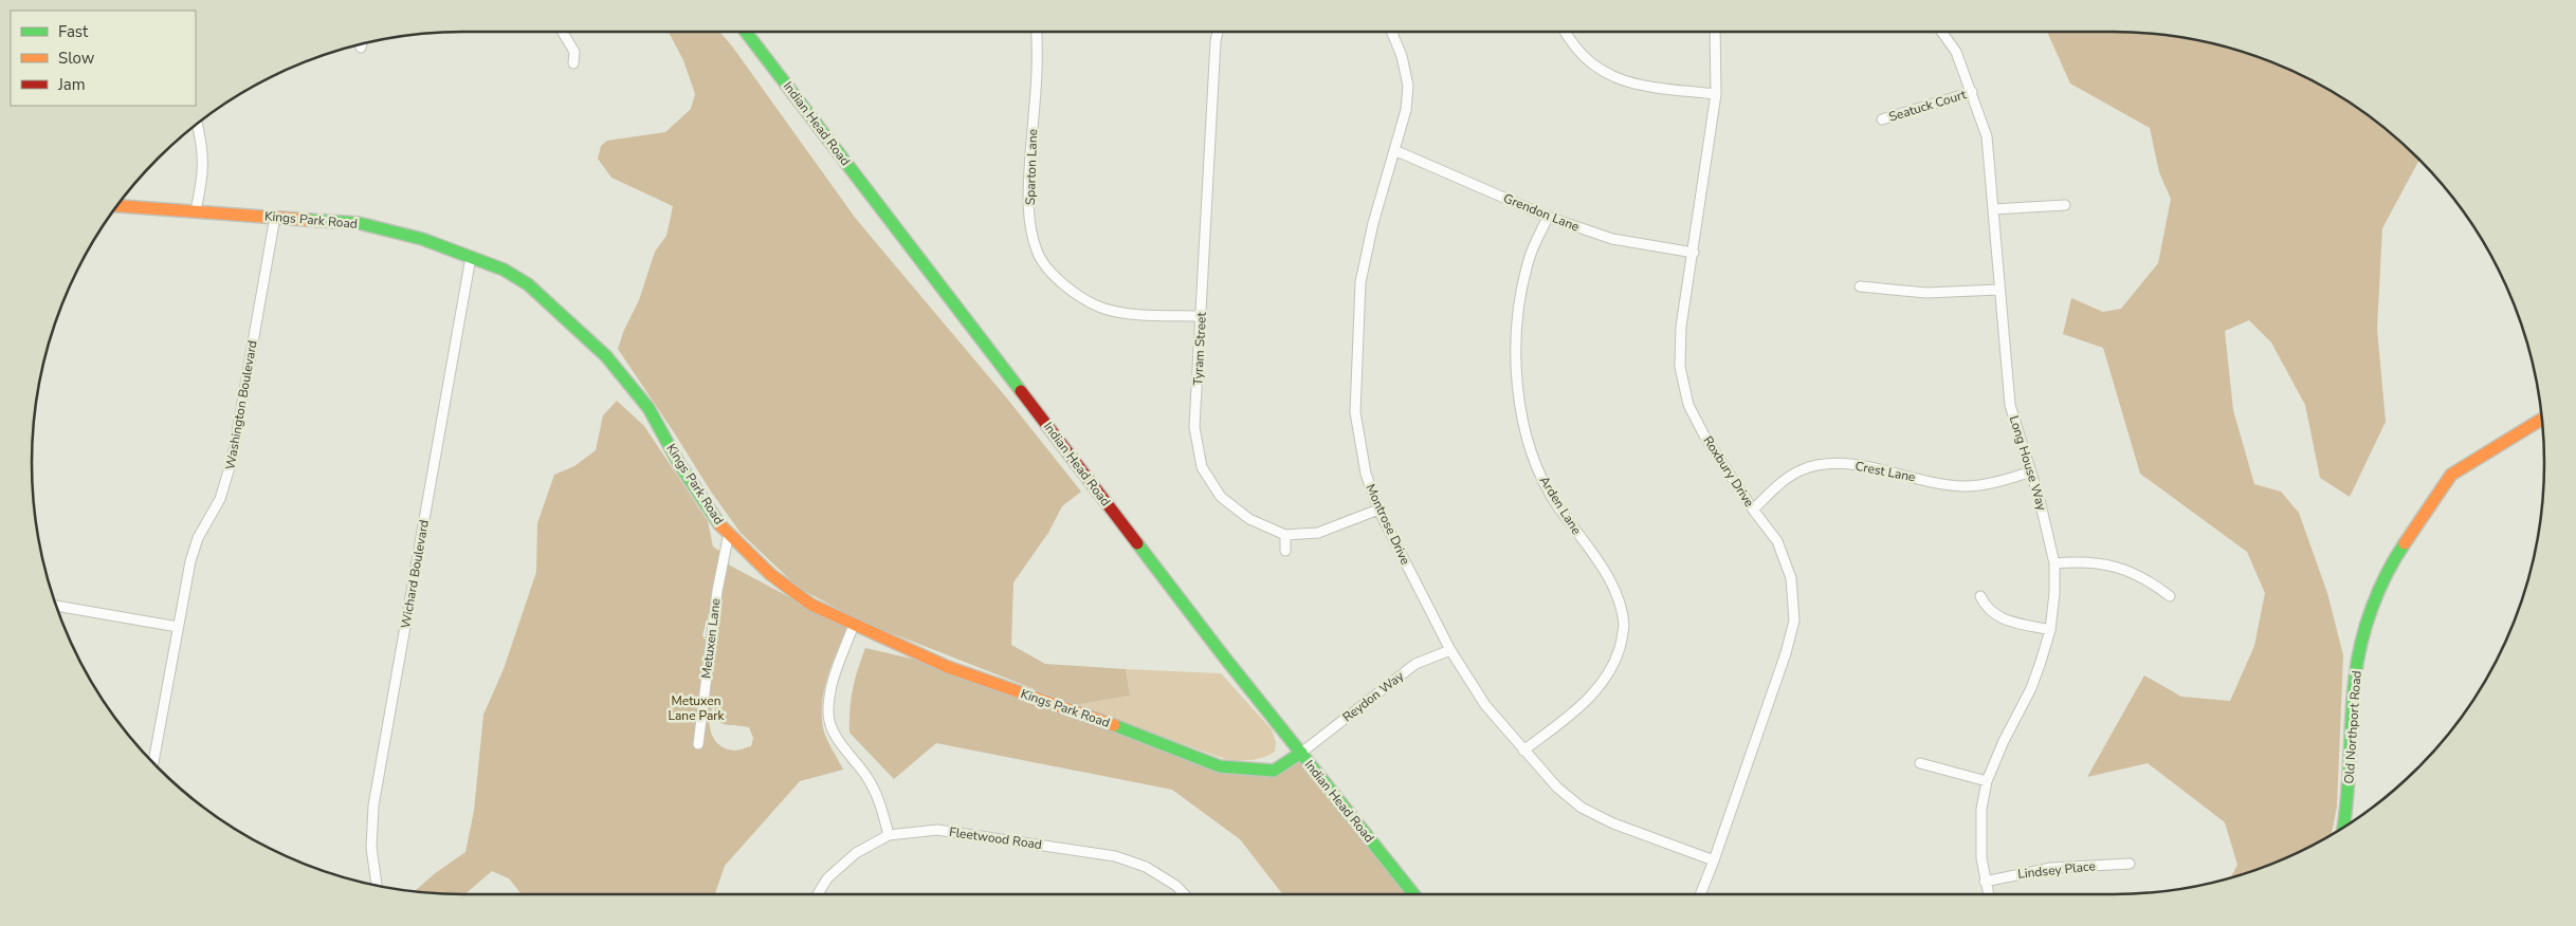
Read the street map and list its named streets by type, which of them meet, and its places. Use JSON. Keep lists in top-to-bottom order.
{
  "streets": {
    "main road": ["Indian Head Road", "Kings Park Road", "Old Northport Road"],
    "street": [
      "Seatuck Court",
      "Sparton Lane",
      "Grendon Lane",
      "Tyram Street",
      "Washington Boulevard",
      "Long House Way",
      "Roxbury Drive",
      "Crest Lane",
      "Arden Lane",
      "Montrose Drive",
      "Wichard Boulevard",
      "Metuxen Lane",
      "Reydon Way",
      "Fleetwood Road",
      "Lindsey Place"
    ]
  },
  "crossings": [
    ["Seatuck Court", "Long House Way"],
    ["Indian Head Road", "Kings Park Road"],
    ["Indian Head Road", "Reydon Way"],
    ["Sparton Lane", "Tyram Street"],
    ["Grendon Lane", "Roxbury Drive"],
    ["Grendon Lane", "Arden Lane"],
    ["Grendon Lane", "Montrose Drive"],
    ["Kings Park Road", "Washington Boulevard"],
    ["Kings Park Road", "Wichard Boulevard"],
    ["Kings Park Road", "Metuxen Lane"],
    ["Kings Park Road", "Reydon Way"],
    ["Tyram Street", "Montrose Drive"],
    ["Long House Way", "Crest Lane"],
    ["Long House Way", "Lindsey Place"],
    ["Roxbury Drive", "Crest Lane"],
    ["Roxbury Drive", "Montrose Drive"],
    ["Arden Lane", "Montrose Drive"],
    ["Montrose Drive", "Reydon Way"]
  ],
  "parks": ["Metuxen Lane Park"],
  "legend": ["Fast", "Slow", "Jam"]
}
